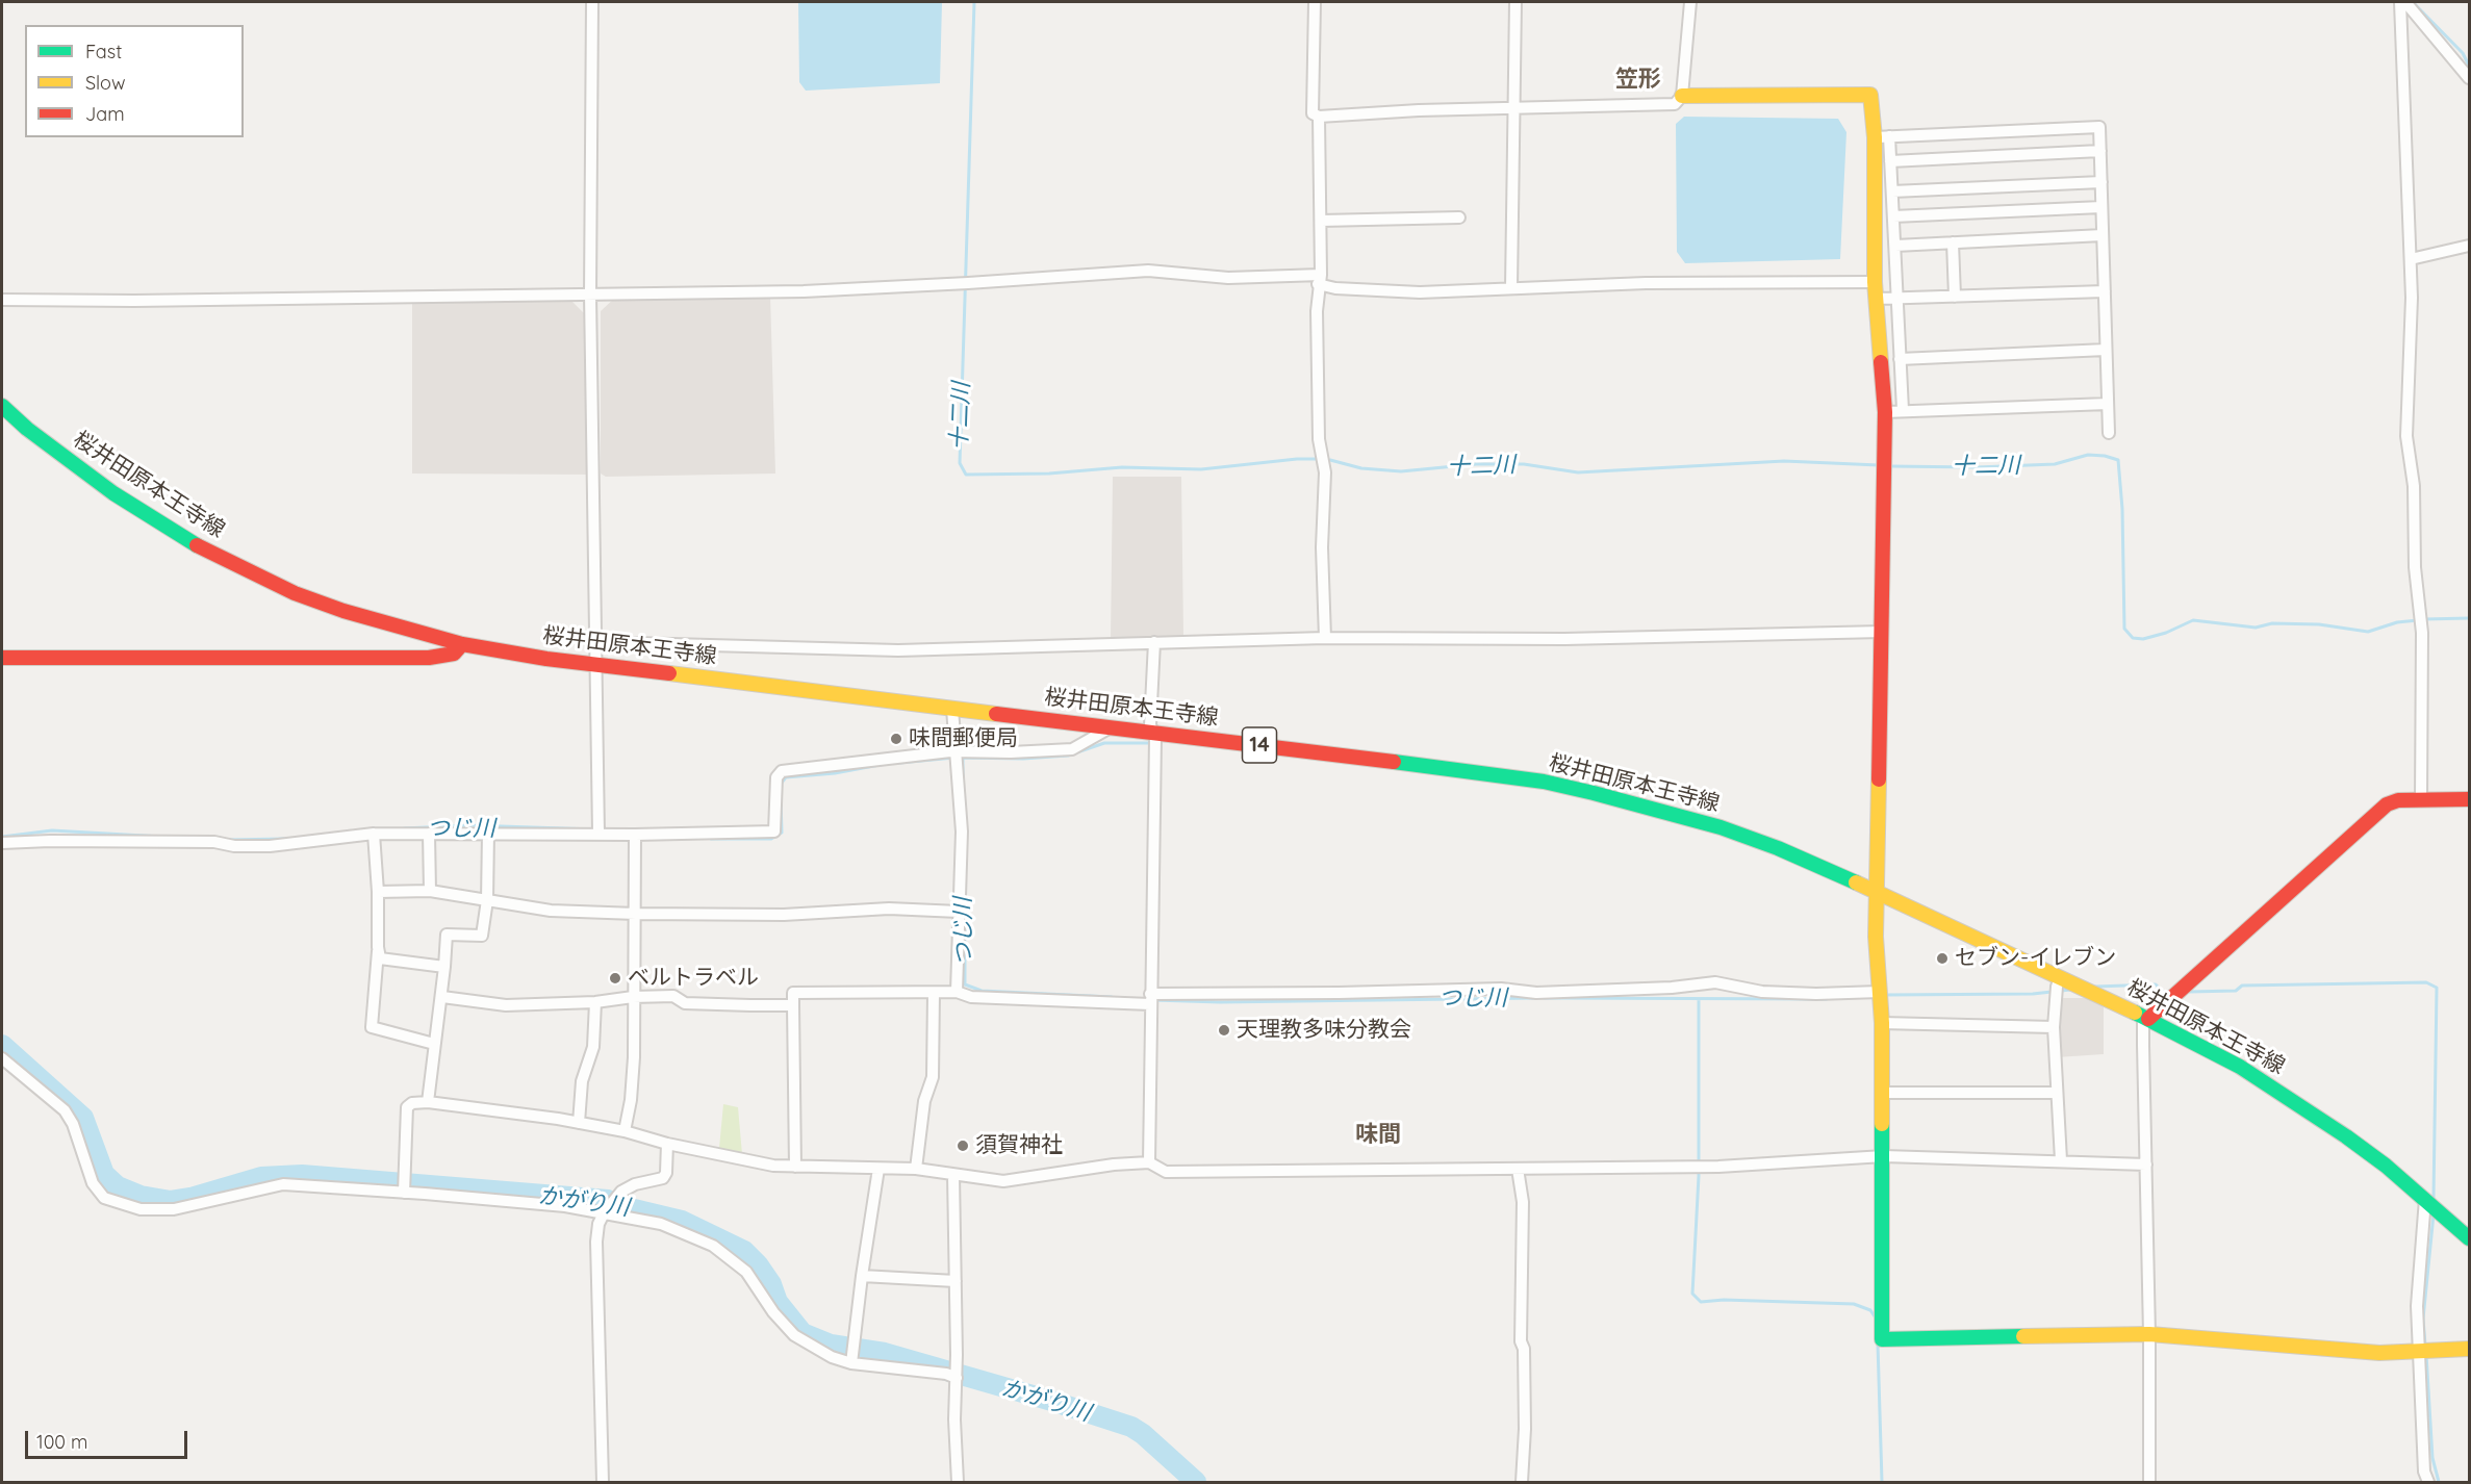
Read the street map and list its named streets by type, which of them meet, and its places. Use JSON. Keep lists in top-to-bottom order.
{
  "streets": {
    "street": ["桜井田原本王寺線", "14"]
  },
  "districts": ["笠形", "味間"],
  "water": ["十二川", "つじ川", "かがり川"],
  "places": [
    "味間郵便局",
    "セブン-イレブン",
    "ベルトラベル",
    "天理教多味分教会",
    "須賀神社"
  ],
  "legend": ["Fast", "Slow", "Jam"],
  "scale_bar": "100 m"
}
